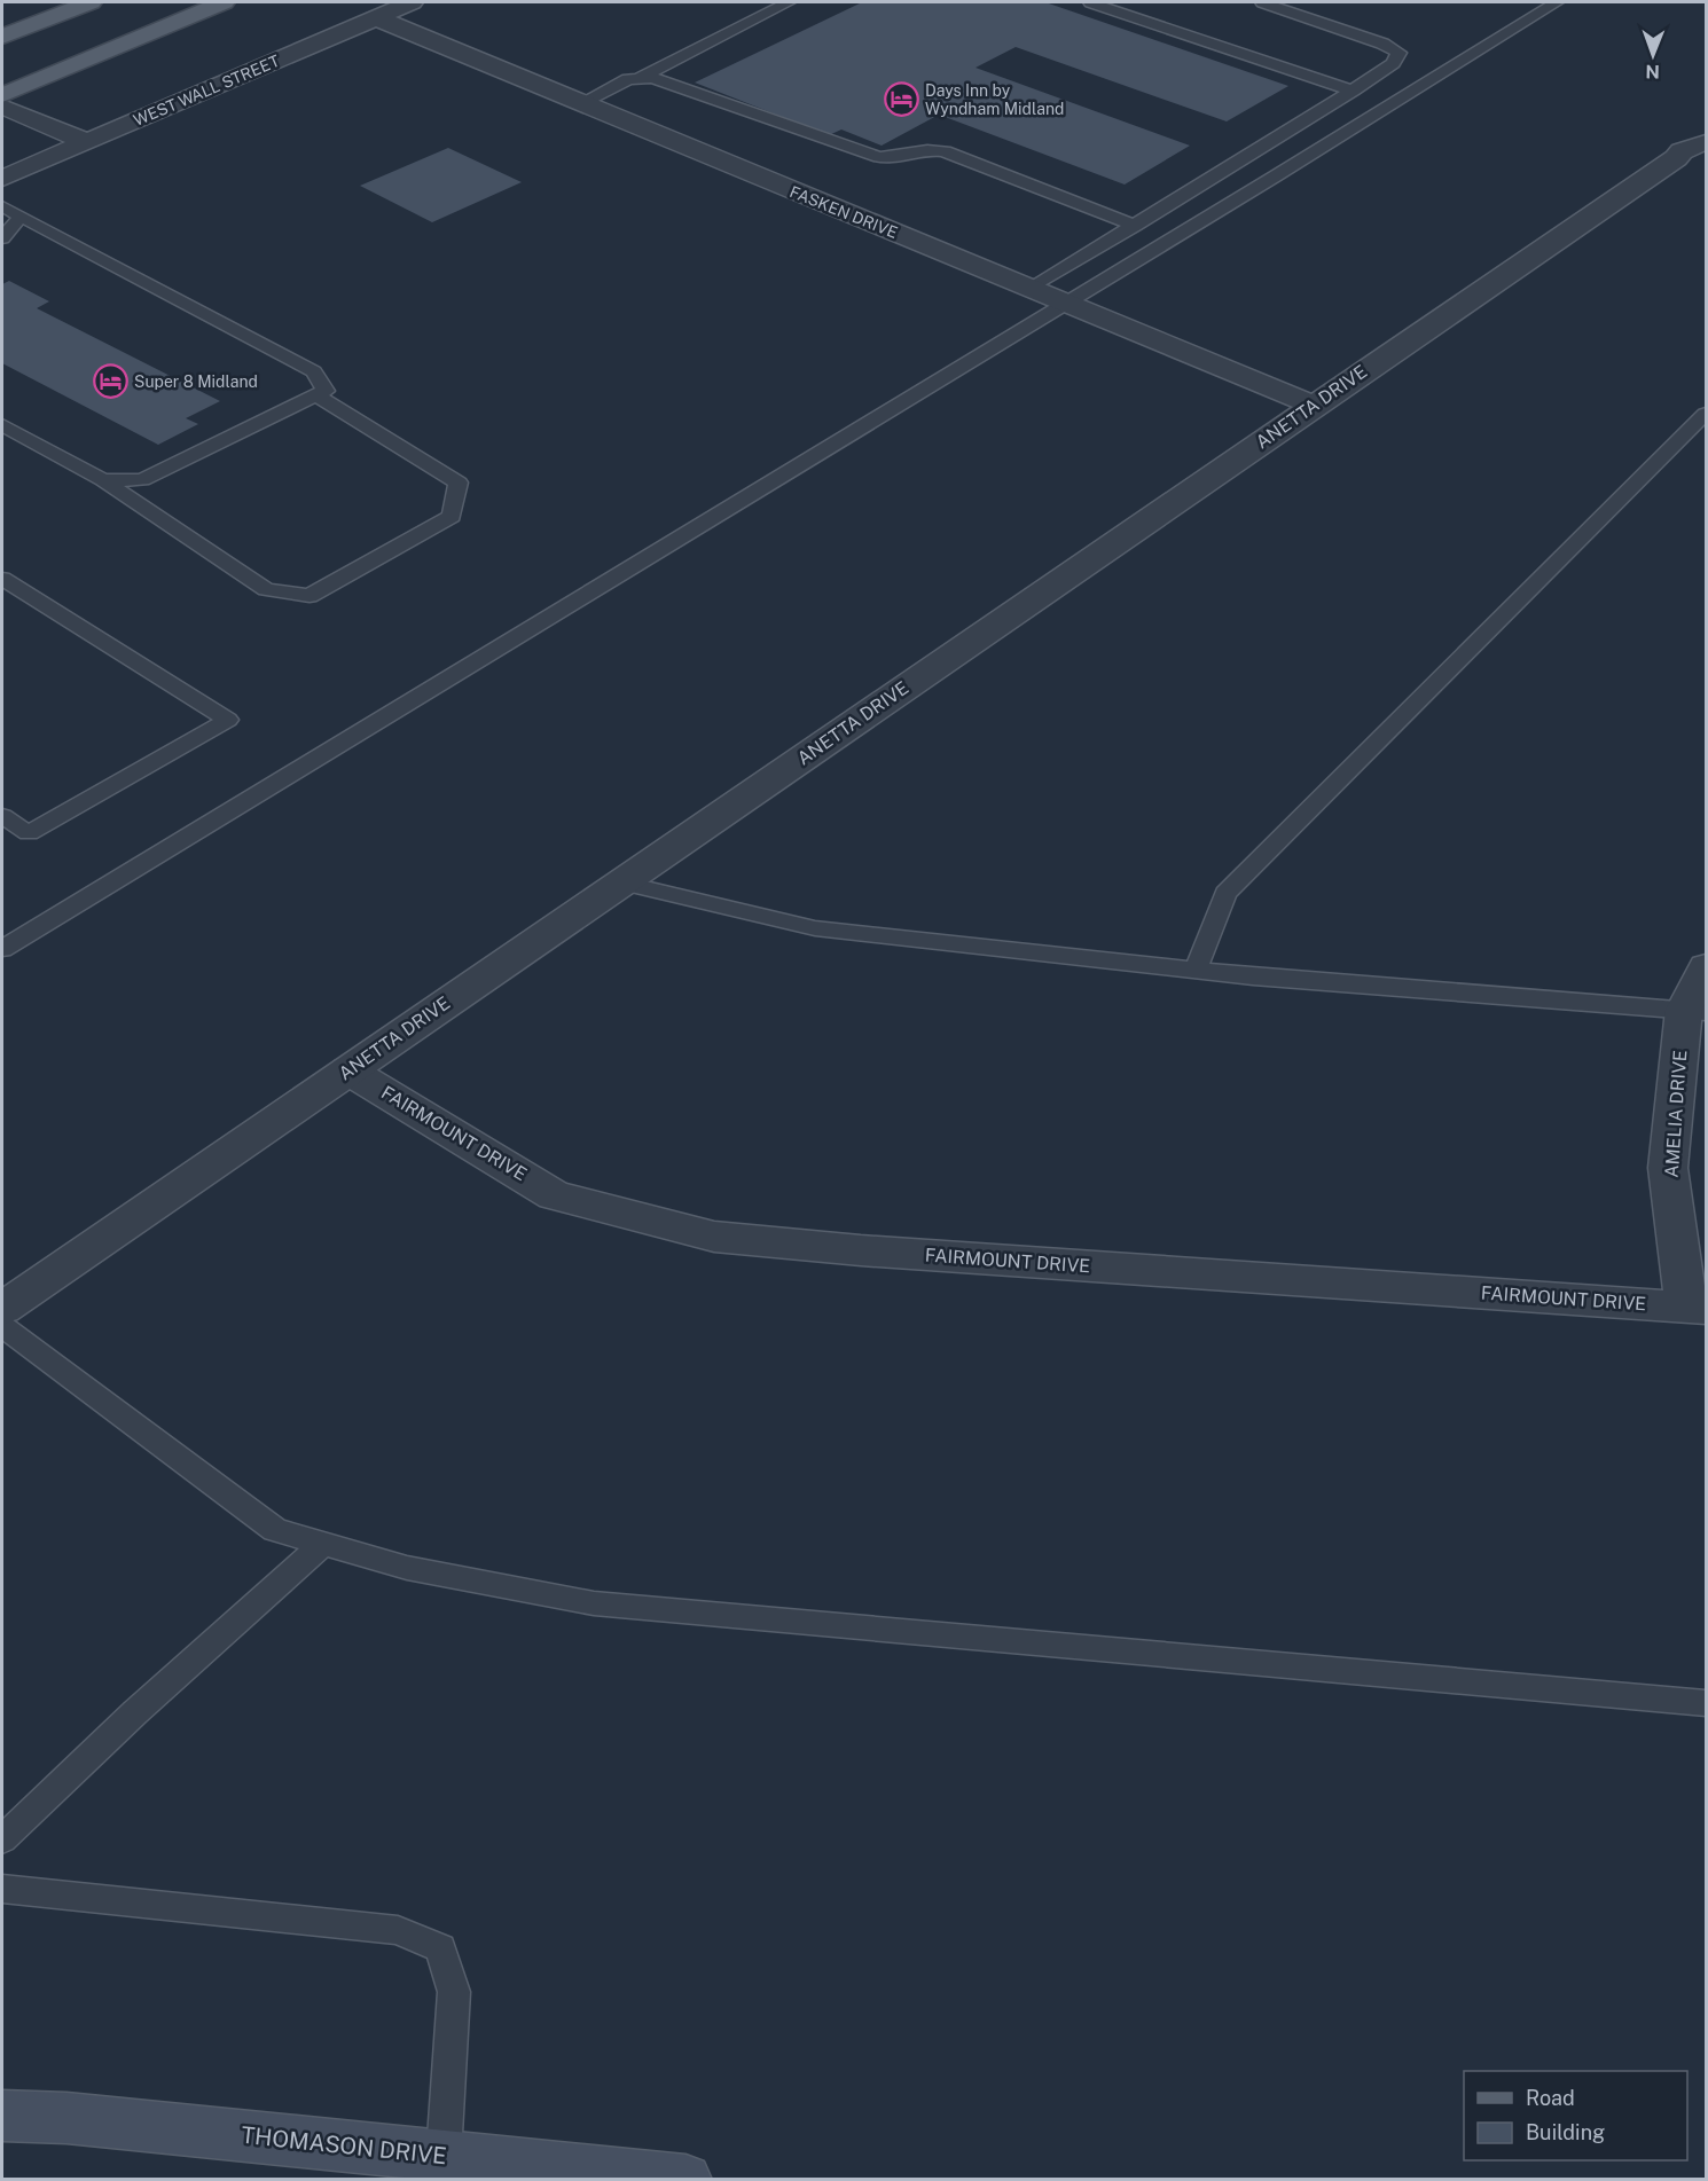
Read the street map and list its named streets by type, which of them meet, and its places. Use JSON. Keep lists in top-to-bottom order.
{
  "streets": {
    "main road": ["THOMASON DRIVE"],
    "street": [
      "WEST WALL STREET",
      "FASKEN DRIVE",
      "ANETTA DRIVE",
      "AMELIA DRIVE",
      "FAIRMOUNT DRIVE"
    ]
  },
  "crossings": [
    ["WEST WALL STREET", "FASKEN DRIVE"],
    ["FASKEN DRIVE", "ANETTA DRIVE"],
    ["ANETTA DRIVE", "FAIRMOUNT DRIVE"],
    ["AMELIA DRIVE", "FAIRMOUNT DRIVE"]
  ],
  "places": {
    "hotel": ["Days Inn by Wyndham Midland", "Super 8 Midland"]
  },
  "legend": ["Road", "Building"],
  "north": "bottom"
}
